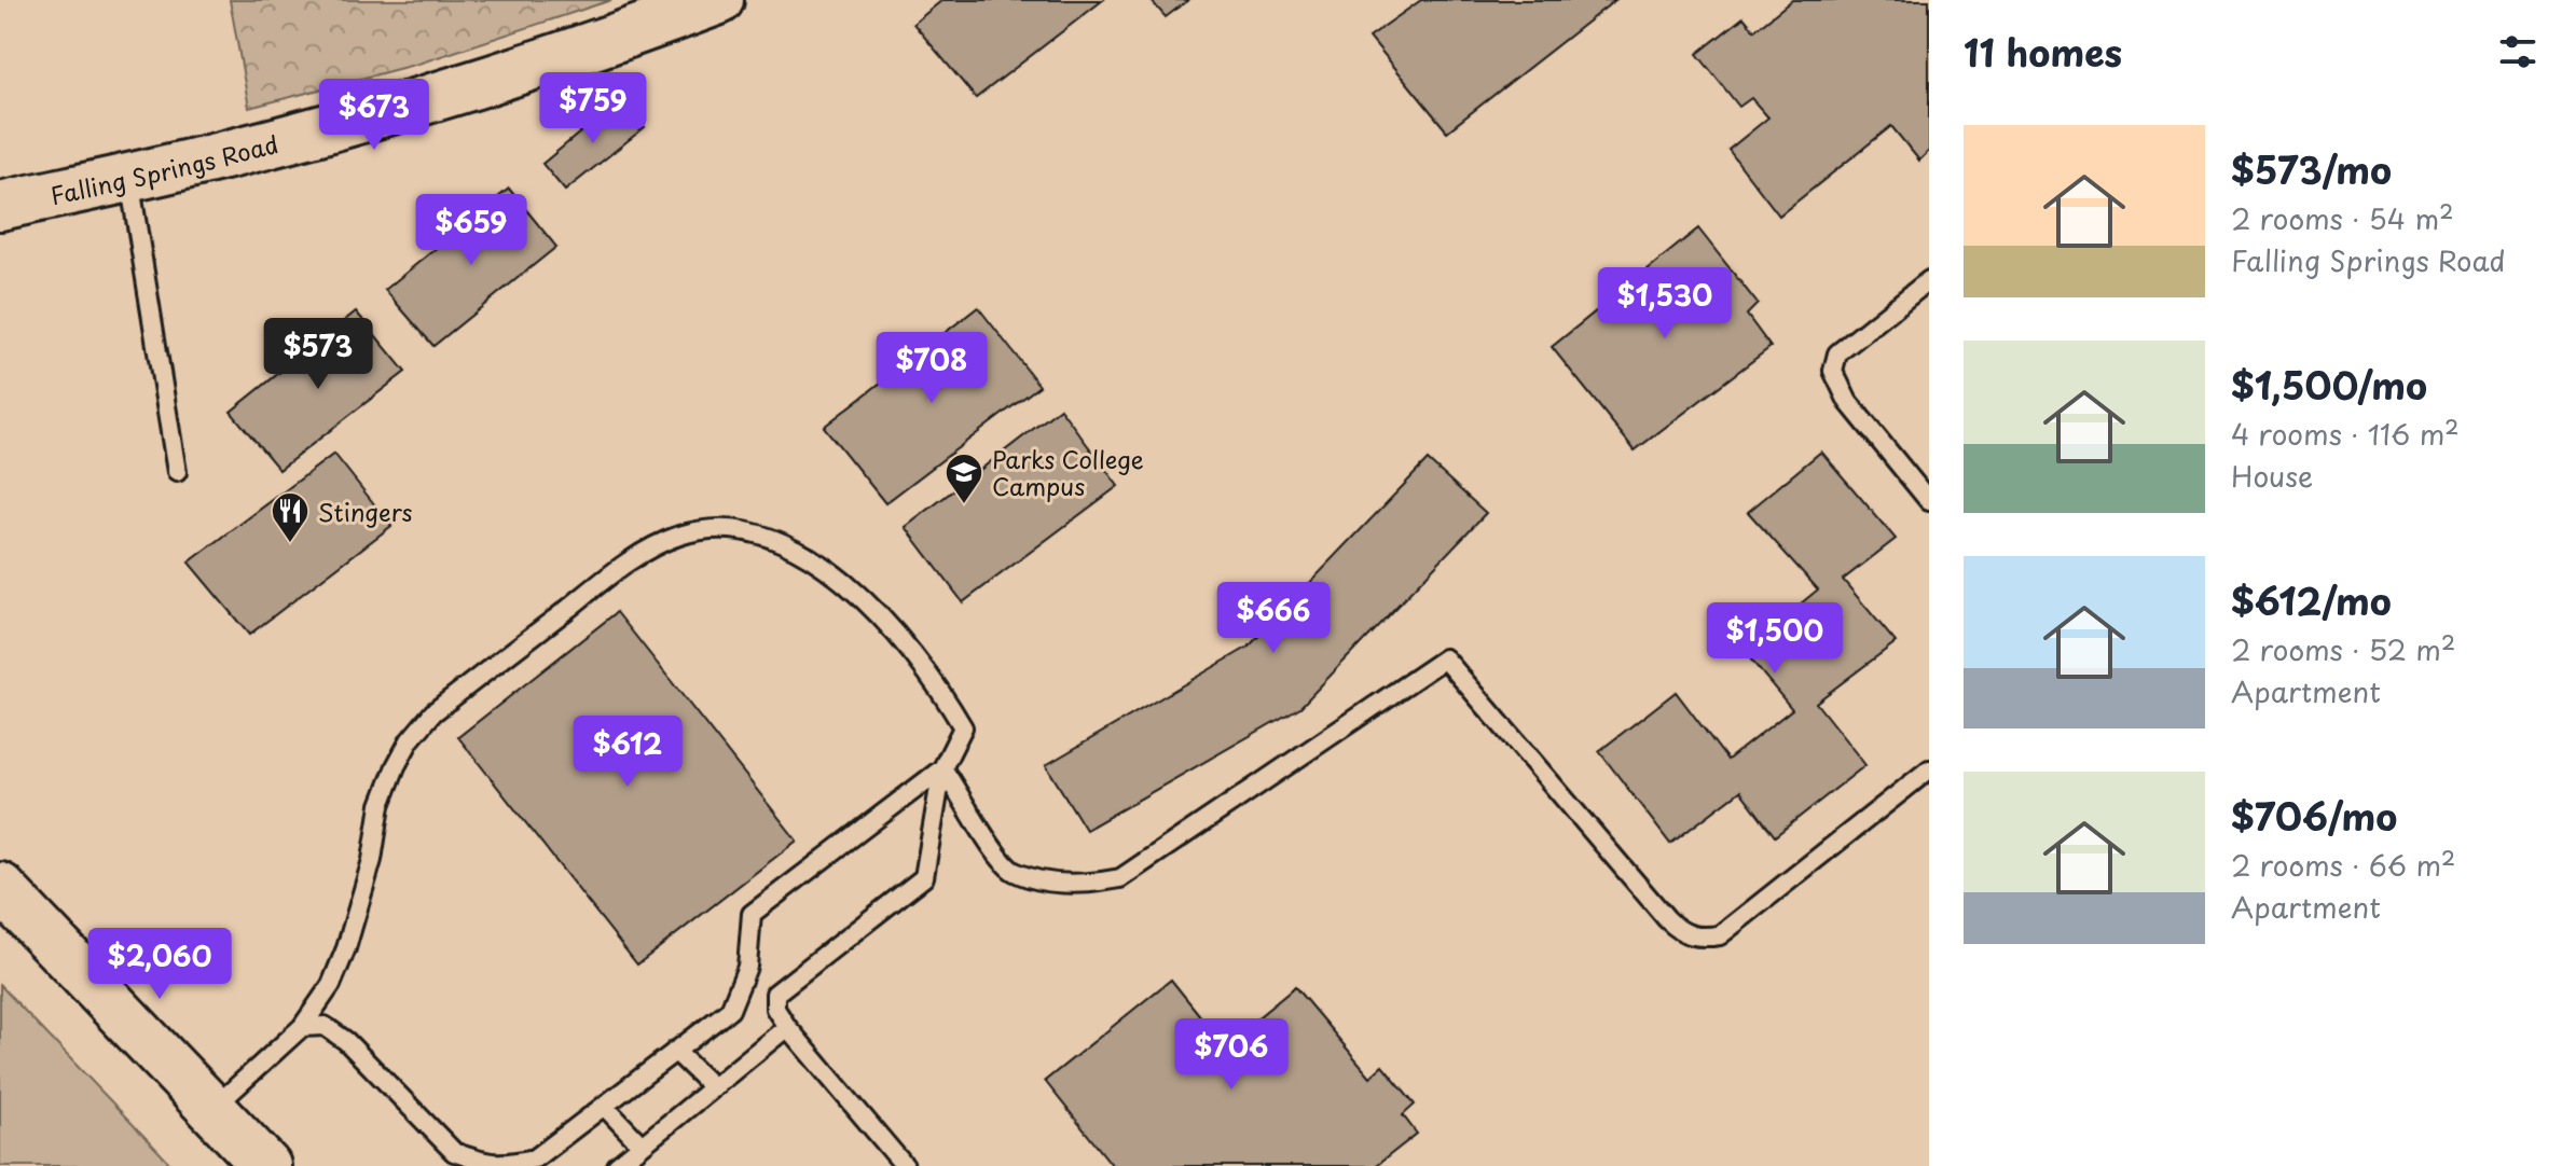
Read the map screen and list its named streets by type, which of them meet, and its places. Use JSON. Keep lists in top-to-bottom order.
{
  "streets": {
    "street": ["Falling Springs Road"]
  },
  "places": {
    "school or university": ["Parks College Campus"],
    "restaurant": ["Stingers"]
  },
  "page": {
    "heading": "11 homes",
    "price": [
      "$759",
      "$673",
      "$659",
      "$1,530",
      "$573",
      "$708",
      "$666",
      "$1,500",
      "$612",
      "$2,060",
      "$706"
    ],
    "list": [
      {
        "name": "$573/mo",
        "note": "2 rooms · 54 m² · Falling Springs Road"
      },
      {
        "name": "$1,500/mo",
        "note": "4 rooms · 116 m² · House"
      },
      {
        "name": "$612/mo",
        "note": "2 rooms · 52 m² · Apartment"
      },
      {
        "name": "$706/mo",
        "note": "2 rooms · 66 m² · Apartment"
      }
    ]
  }
}
